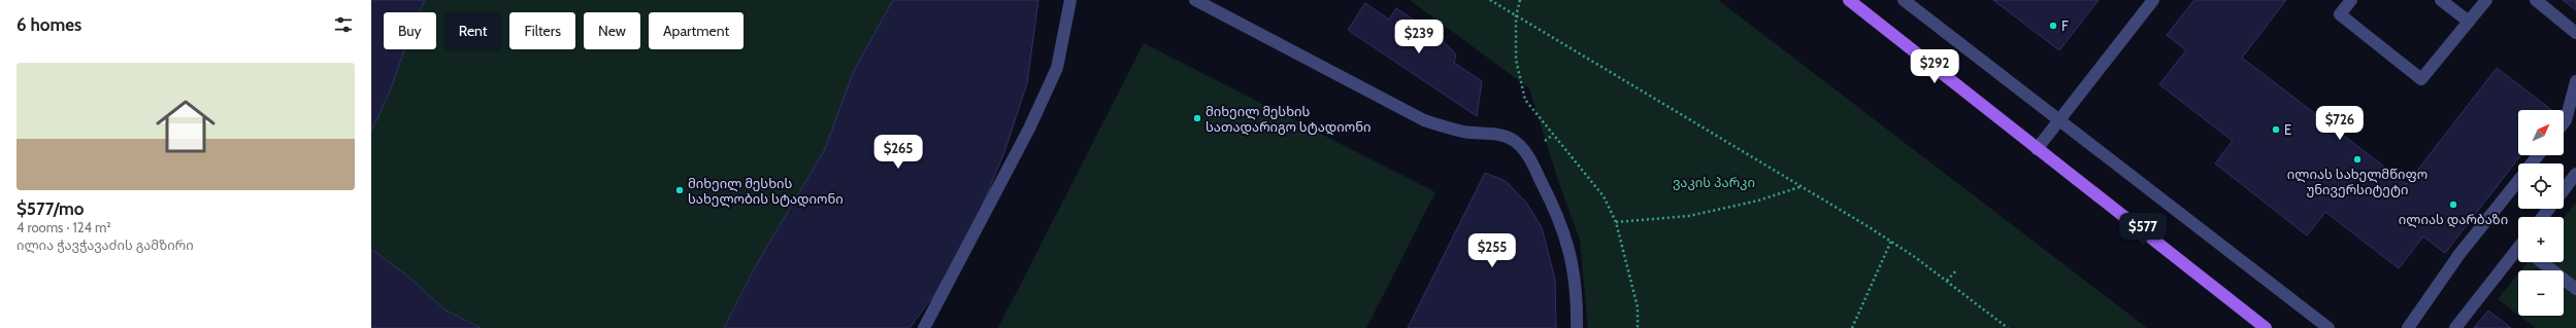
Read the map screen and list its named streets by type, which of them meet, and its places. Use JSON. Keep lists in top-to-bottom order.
{
  "parks": ["ვაკის პარკი"],
  "places": [
    "F",
    "მიხეილ მესხის სათადარიგო სტადიონი",
    "E",
    "ილიას სახელმწიფო უნივერსიტეტი",
    "მიხეილ მესხის სახელობის სტადიონი",
    "ილიას დარბაზი"
  ],
  "north": "top right",
  "page": {
    "heading": "6 homes",
    "chip": [
      "Buy",
      "Rent",
      "Filters",
      "New",
      "Apartment"
    ],
    "price": [
      "$239",
      "$292",
      "$726",
      "$265",
      "$577",
      "$255"
    ],
    "list": [
      {
        "name": "$577/mo",
        "note": "4 rooms · 124 m² · ილია ჭავჭავაძის გამზირი"
      }
    ],
    "map_buttons": ["+", "−"]
  }
}
